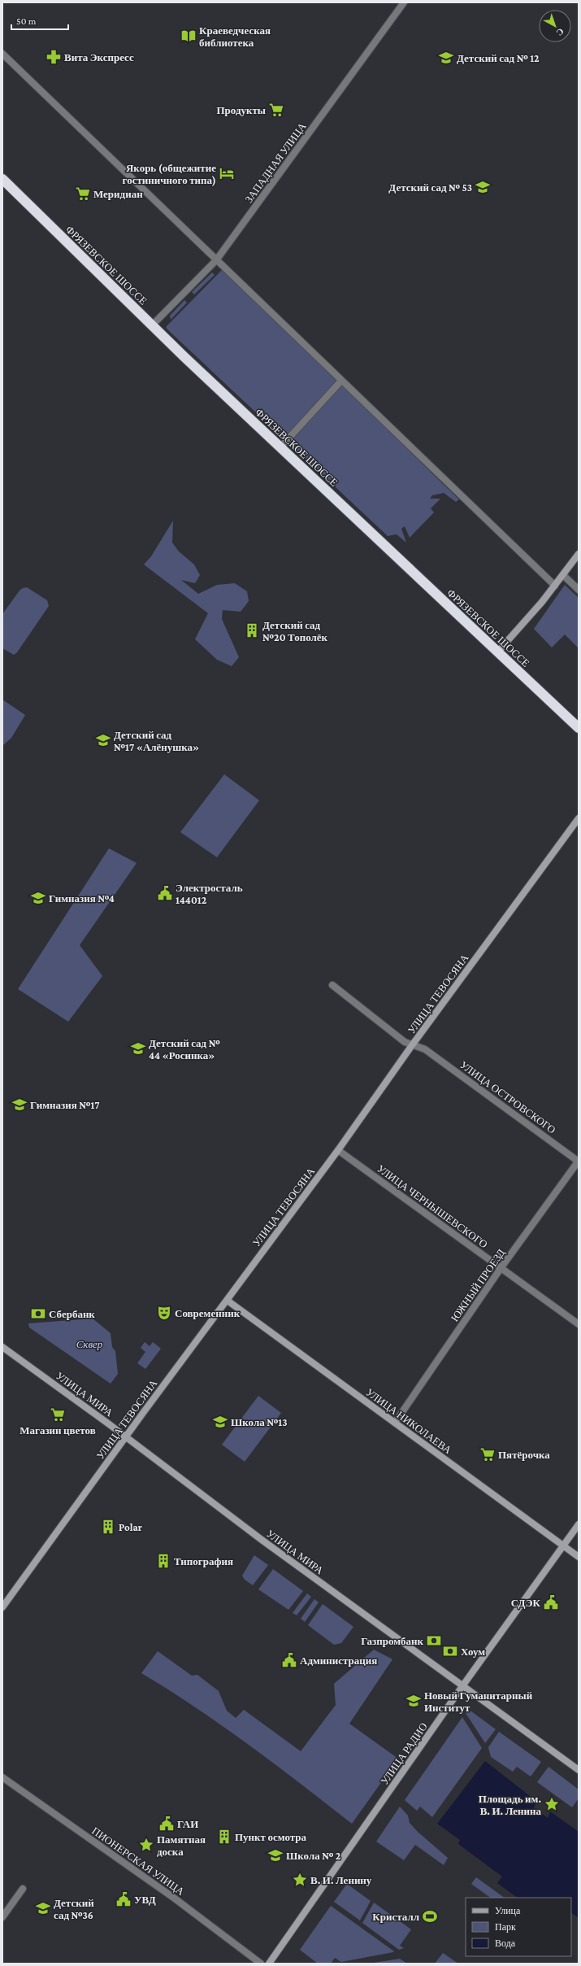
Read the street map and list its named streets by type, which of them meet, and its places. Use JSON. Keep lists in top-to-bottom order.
{
  "streets": {
    "highway": ["ФРЯЗЕВСКОЕ ШОССЕ"],
    "main road": [
      "УЛИЦА ТЕВОСЯНА",
      "УЛИЦА МИРА",
      "УЛИЦА НИКОЛАЕВА",
      "УЛИЦА РАДИО"
    ],
    "street": [
      "ЗАПАДНАЯ УЛИЦА",
      "УЛИЦА ОСТРОВСКОГО",
      "УЛИЦА ЧЕРНЫШЕВСКОГО",
      "ЮЖНЫЙ ПРОЕЗД",
      "ПИОНЕРСКАЯ УЛИЦА"
    ]
  },
  "crossings": [
    ["ЗАПАДНАЯ УЛИЦА", "ФРЯЗЕВСКОЕ ШОССЕ"],
    ["УЛИЦА ТЕВОСЯНА", "УЛИЦА ОСТРОВСКОГО"],
    ["УЛИЦА ТЕВОСЯНА", "УЛИЦА ЧЕРНЫШЕВСКОГО"],
    ["УЛИЦА ТЕВОСЯНА", "УЛИЦА МИРА"],
    ["УЛИЦА ТЕВОСЯНА", "УЛИЦА НИКОЛАЕВА"],
    ["УЛИЦА ОСТРОВСКОГО", "ЮЖНЫЙ ПРОЕЗД"],
    ["УЛИЦА ЧЕРНЫШЕВСКОГО", "ЮЖНЫЙ ПРОЕЗД"],
    ["ЮЖНЫЙ ПРОЕЗД", "УЛИЦА НИКОЛАЕВА"],
    ["УЛИЦА МИРА", "УЛИЦА РАДИО"],
    ["УЛИЦА НИКОЛАЕВА", "УЛИЦА РАДИО"]
  ],
  "parks": ["Сквер"],
  "places": {
    "library": ["Краеведческая библиотека"],
    "pharmacy": ["Вита Экспресс"],
    "school or university": [
      "Детский сад № 12",
      "Детский сад № 53",
      "Детский сад №17 «Алёнушка»",
      "Гимназия №4",
      "Детский сад № 44 «Росинка»",
      "Гимназия №17",
      "Школа №13",
      "Новый Гуманитарный Институт",
      "Школа № 2",
      "Детский сад №36"
    ],
    "supermarket": [
      "Продукты",
      "Меридиан",
      "Магазин цветов",
      "Пятёрочка"
    ],
    "hotel": ["Якорь (общежитие гостиничного типа)"],
    "building": [
      "Детский сад №20 Тополёк",
      "Polar",
      "Типография",
      "Пункт осмотра"
    ],
    "public building": [
      "Электросталь 144012",
      "СДЭК",
      "Администрация",
      "ГАИ",
      "УВД"
    ],
    "theatre": ["Современник"],
    "bank": ["Сбербанк", "Газпромбанк", "Хоум"],
    "place": ["Площадь им. В. И. Ленина", "Памятная доска", "В. И. Ленину"],
    "sports": ["Кристалл"]
  },
  "legend": ["Улица", "Парк", "Вода"],
  "scale_bar": "50 m",
  "north": "bottom right"
}
